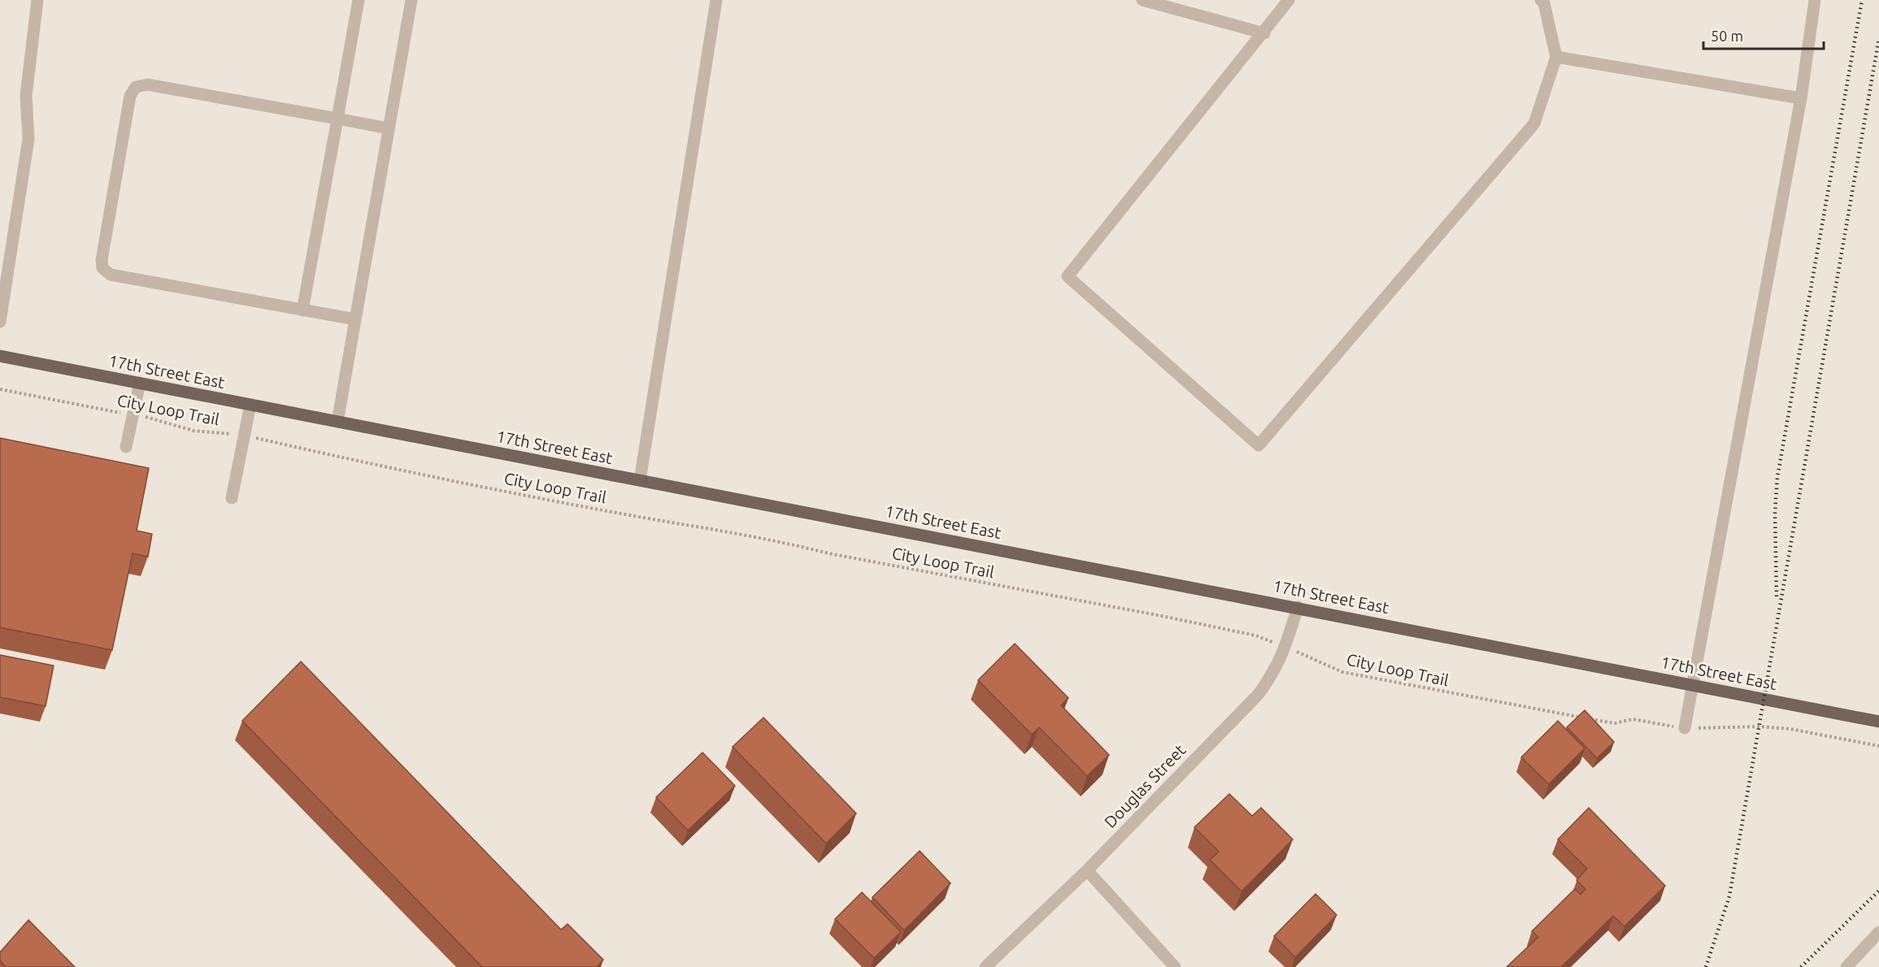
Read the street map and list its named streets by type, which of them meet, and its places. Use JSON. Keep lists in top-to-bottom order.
{
  "streets": {
    "main road": ["17th Street East"],
    "street": ["Douglas Street"],
    "path": ["City Loop Trail"]
  },
  "crossings": [
    ["17th Street East", "Douglas Street"],
    ["City Loop Trail", "Douglas Street"]
  ],
  "scale_bar": "50 m"
}
